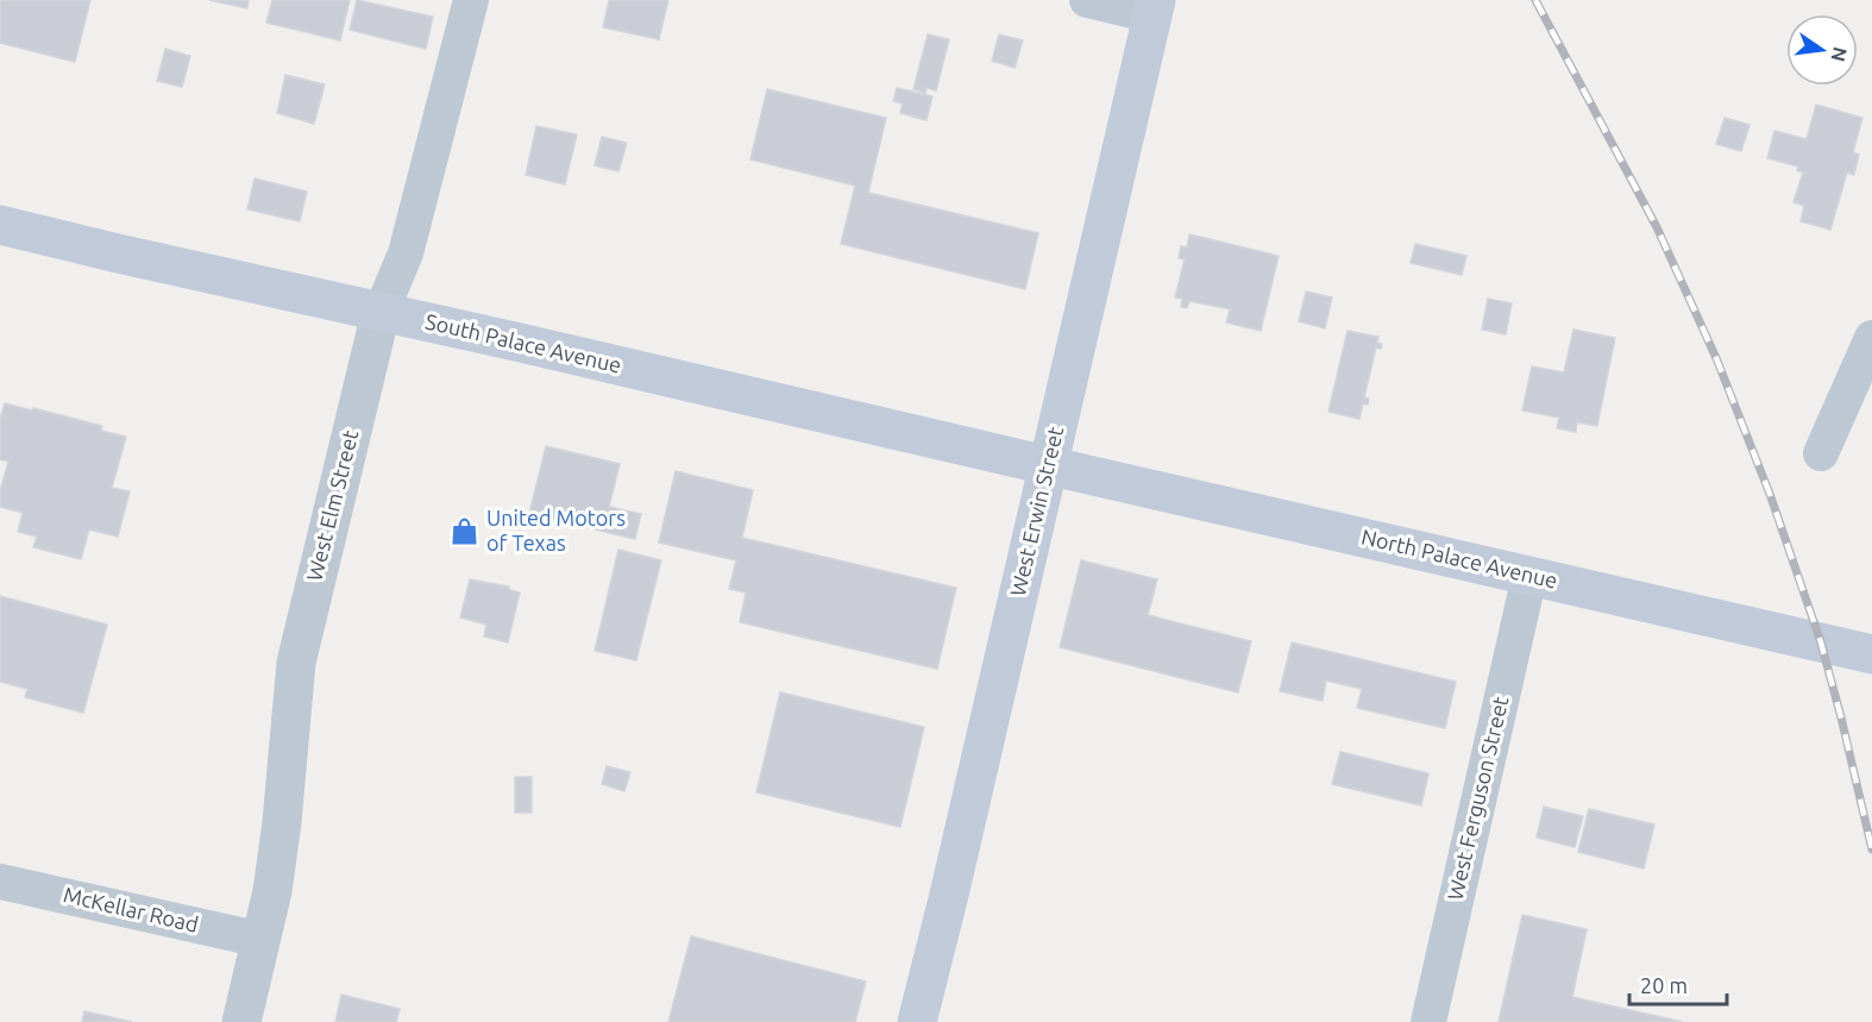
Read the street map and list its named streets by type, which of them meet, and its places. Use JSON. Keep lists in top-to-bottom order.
{
  "streets": {
    "main road": ["South Palace Avenue", "West Erwin Street", "North Palace Avenue"],
    "street": ["West Elm Street", "West Ferguson Street", "McKellar Road"]
  },
  "crossings": [
    ["South Palace Avenue", "West Elm Street"],
    ["South Palace Avenue", "West Erwin Street"],
    ["South Palace Avenue", "North Palace Avenue"],
    ["West Elm Street", "McKellar Road"],
    ["West Erwin Street", "North Palace Avenue"],
    ["North Palace Avenue", "West Ferguson Street"]
  ],
  "places": {
    "shop": ["United Motors of Texas"]
  },
  "scale_bar": "20 m",
  "north": "right"
}
